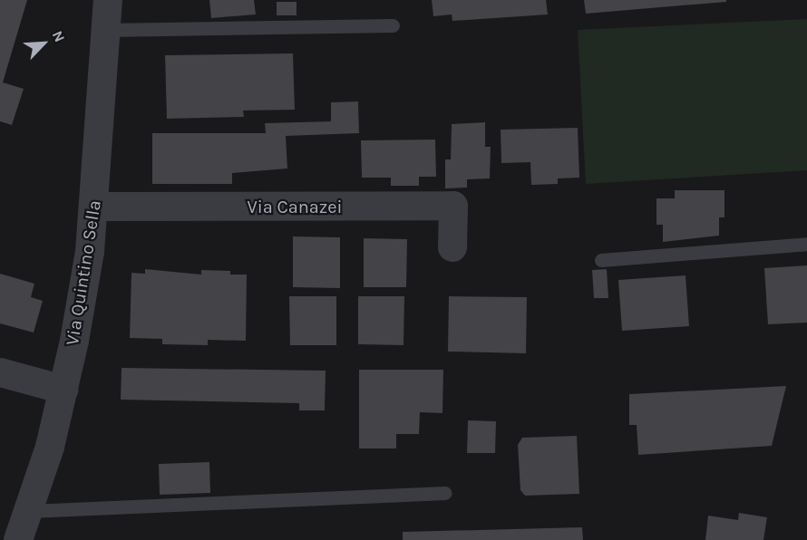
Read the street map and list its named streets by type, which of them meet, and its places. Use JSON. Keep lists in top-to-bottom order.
{
  "streets": {
    "street": ["Via Canazei", "Via Quintino Sella"]
  },
  "crossings": [
    ["Via Canazei", "Via Quintino Sella"]
  ],
  "north": "top right"
}
